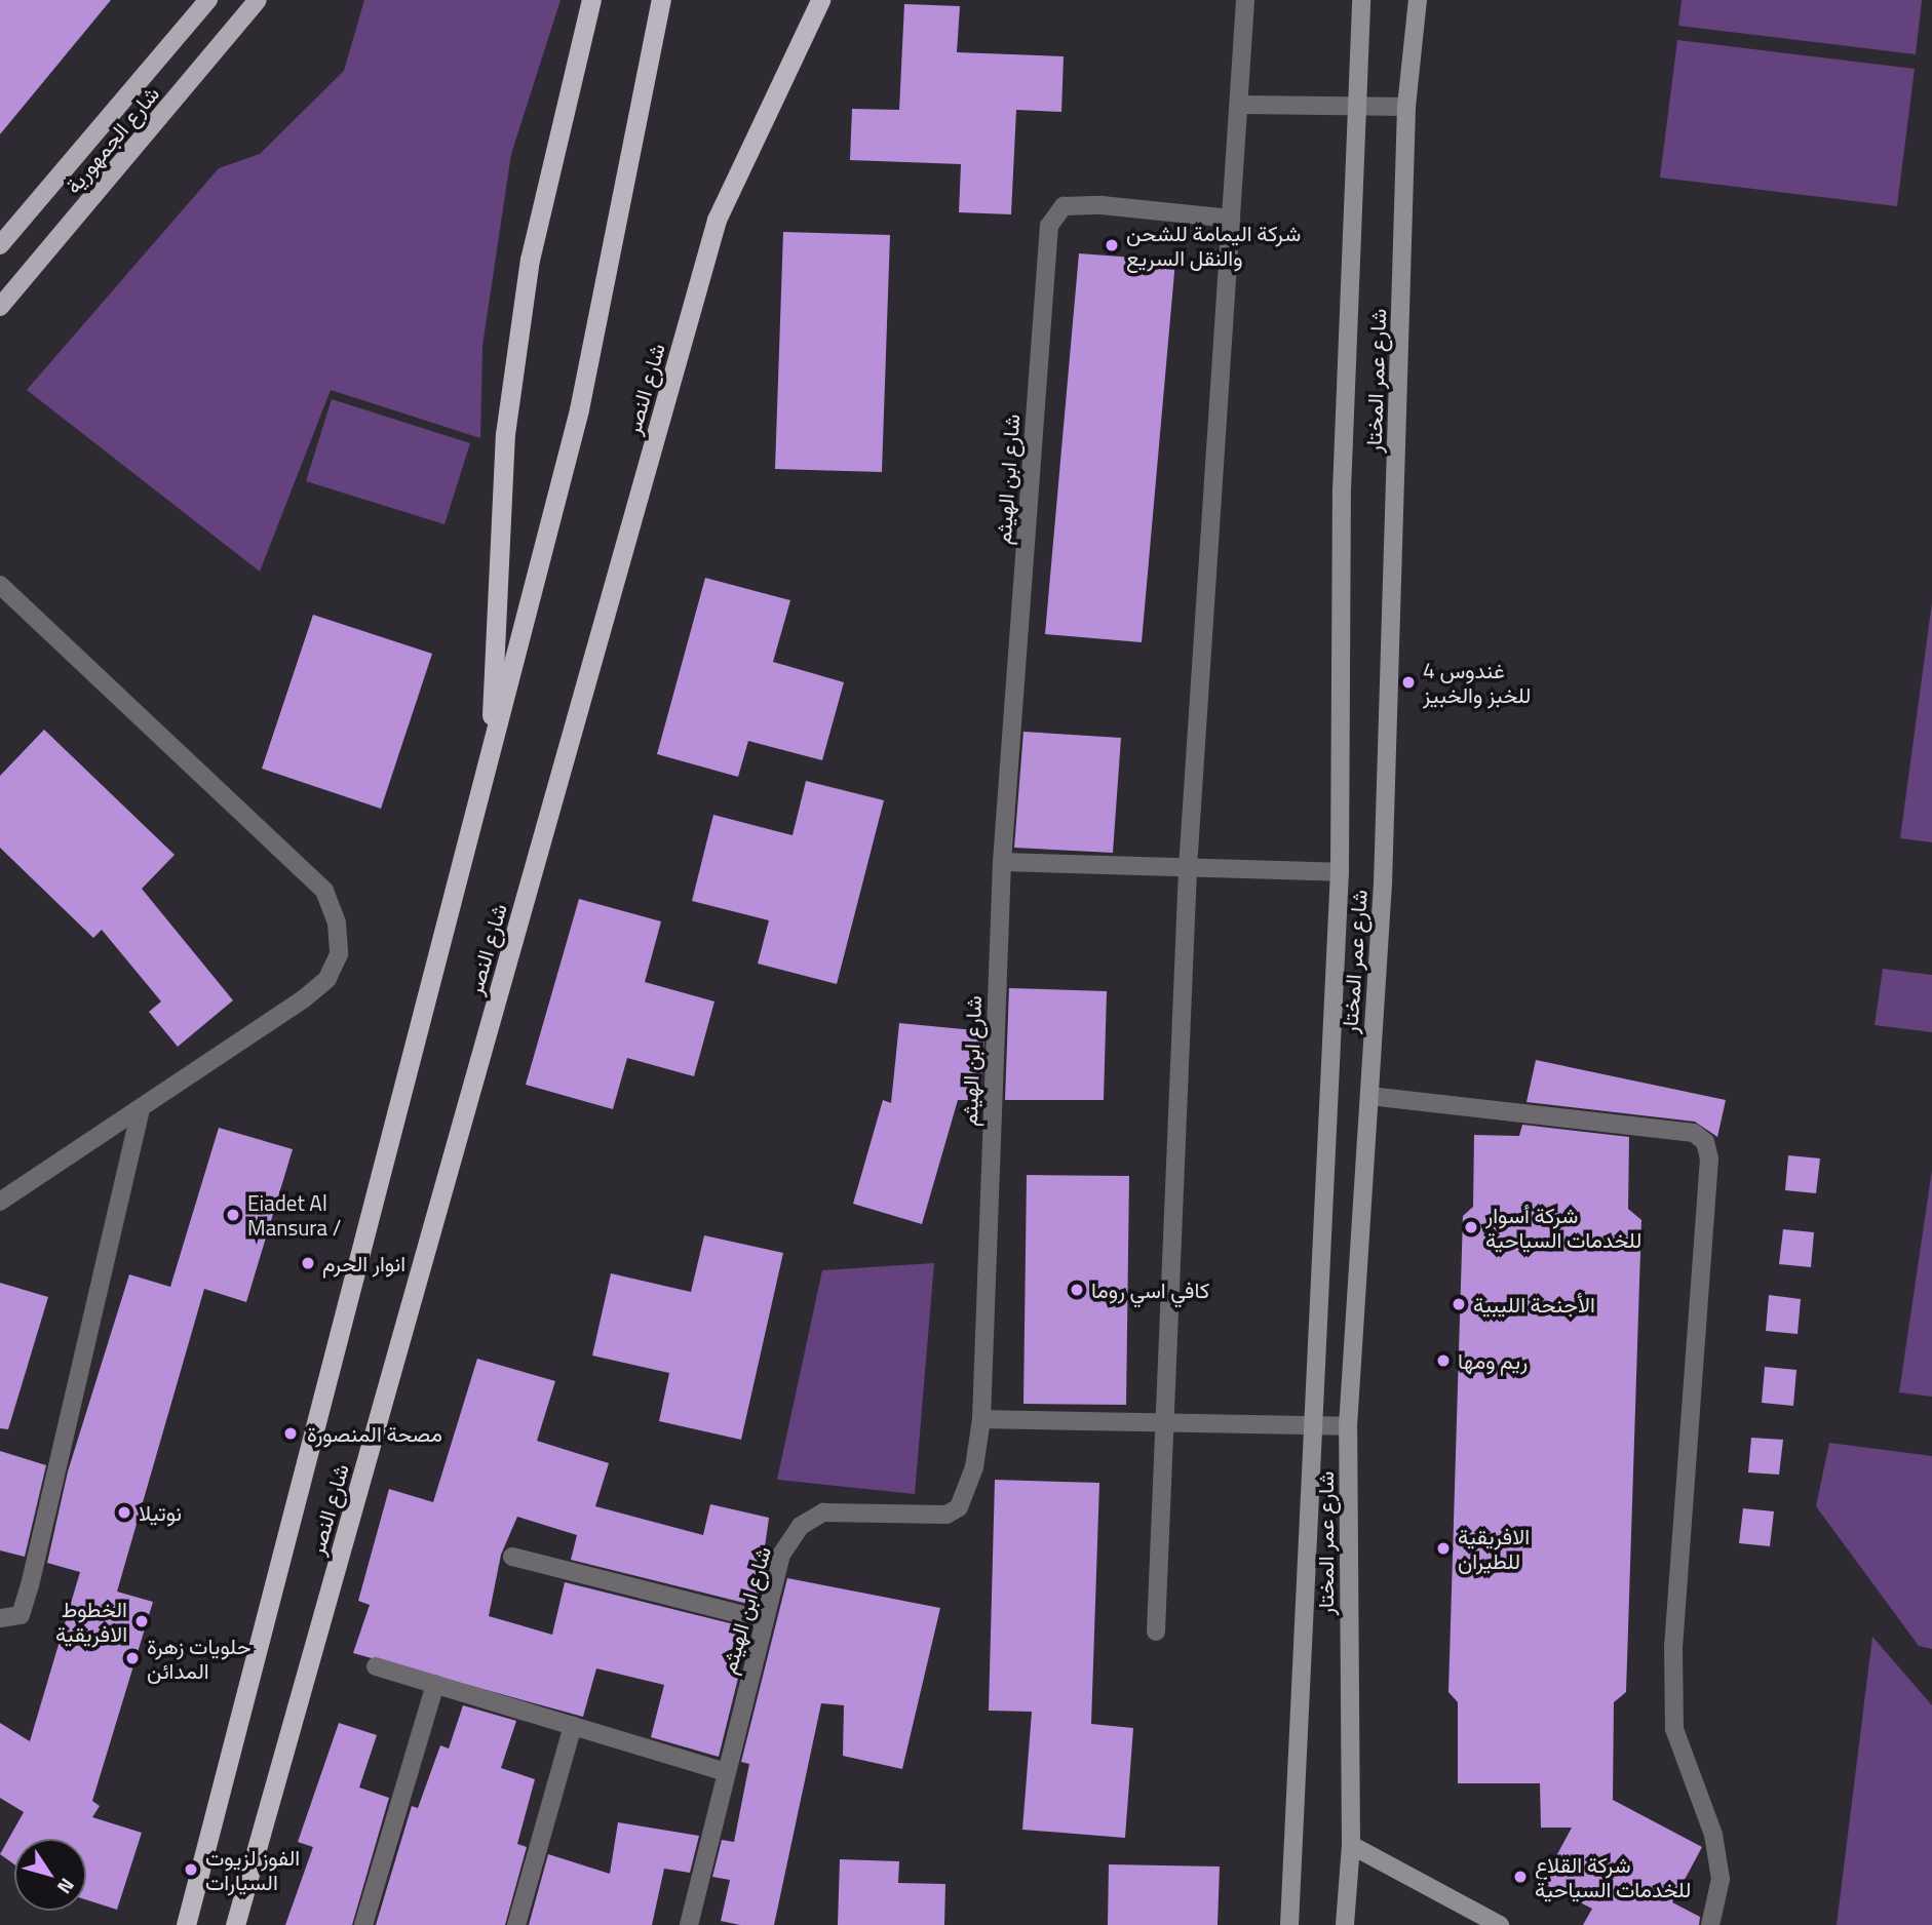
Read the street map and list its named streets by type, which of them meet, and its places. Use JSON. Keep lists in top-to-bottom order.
{
  "streets": {
    "highway": ["شارع النصر"],
    "main road": ["شارع الجمهورية", "شارع عمر المختار"],
    "street": ["شارع ابن الهيثم"]
  },
  "places": [
    "شركة اليمامة للشحن والنقل السريع",
    "غندوس 4 للخبز والخبيز",
    "Eiadet Al Mansura /",
    "شركة أسوار للخدمات السياحية",
    "انوار الحرم",
    "كافي اسي روما",
    "الأجنحة الليبية",
    "ريم ومها",
    "مصحة المنصورة",
    "نوتيلا",
    "الافريقية للطيران",
    "الخطوط الافريقية",
    "حلويات زهرة المدائن",
    "الفوز لزيوت السيارات",
    "شركة القلاع للخدمات السياحية"
  ],
  "north": "bottom right"
}
